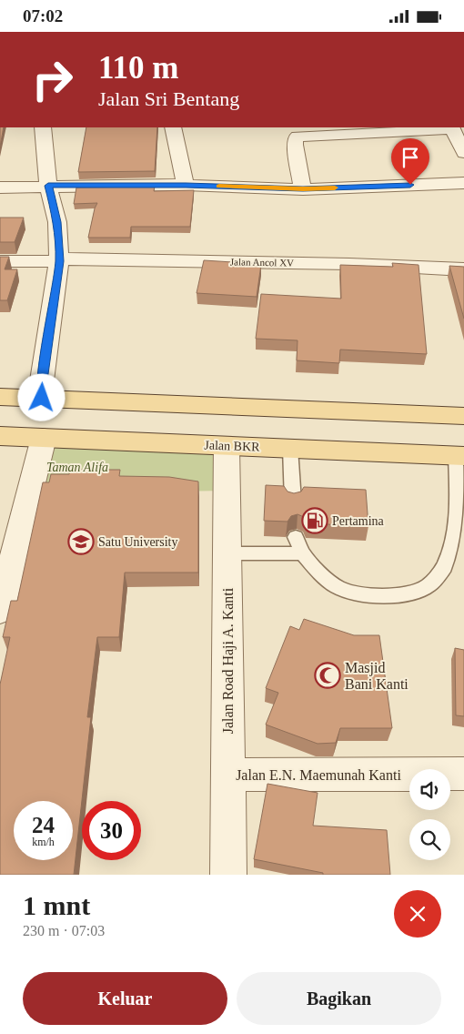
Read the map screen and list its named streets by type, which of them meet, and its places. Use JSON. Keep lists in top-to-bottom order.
{
  "streets": {
    "main road": ["Jalan BKR"],
    "street": ["Jalan Ancol XV", "Jalan Road Haji A. Kanti", "Jalan E.N. Maemunah Kanti"]
  },
  "crossings": [
    ["Jalan BKR", "Jalan Road Haji A. Kanti"],
    ["Jalan Road Haji A. Kanti", "Jalan E.N. Maemunah Kanti"]
  ],
  "parks": ["Taman Alifa"],
  "places": {
    "fuel station": ["Pertamina"],
    "school or university": ["Satu University"],
    "mosque": ["Masjid Bani Kanti"]
  },
  "page": {
    "status": "07:02",
    "turn": ["110 m", "Jalan Sri Bentang"],
    "speed": "24 km/h",
    "limit": "30",
    "heading": ["1 mnt", "230 m · 07:03"],
    "buttons": ["Keluar", "Bagikan"]
  }
}
